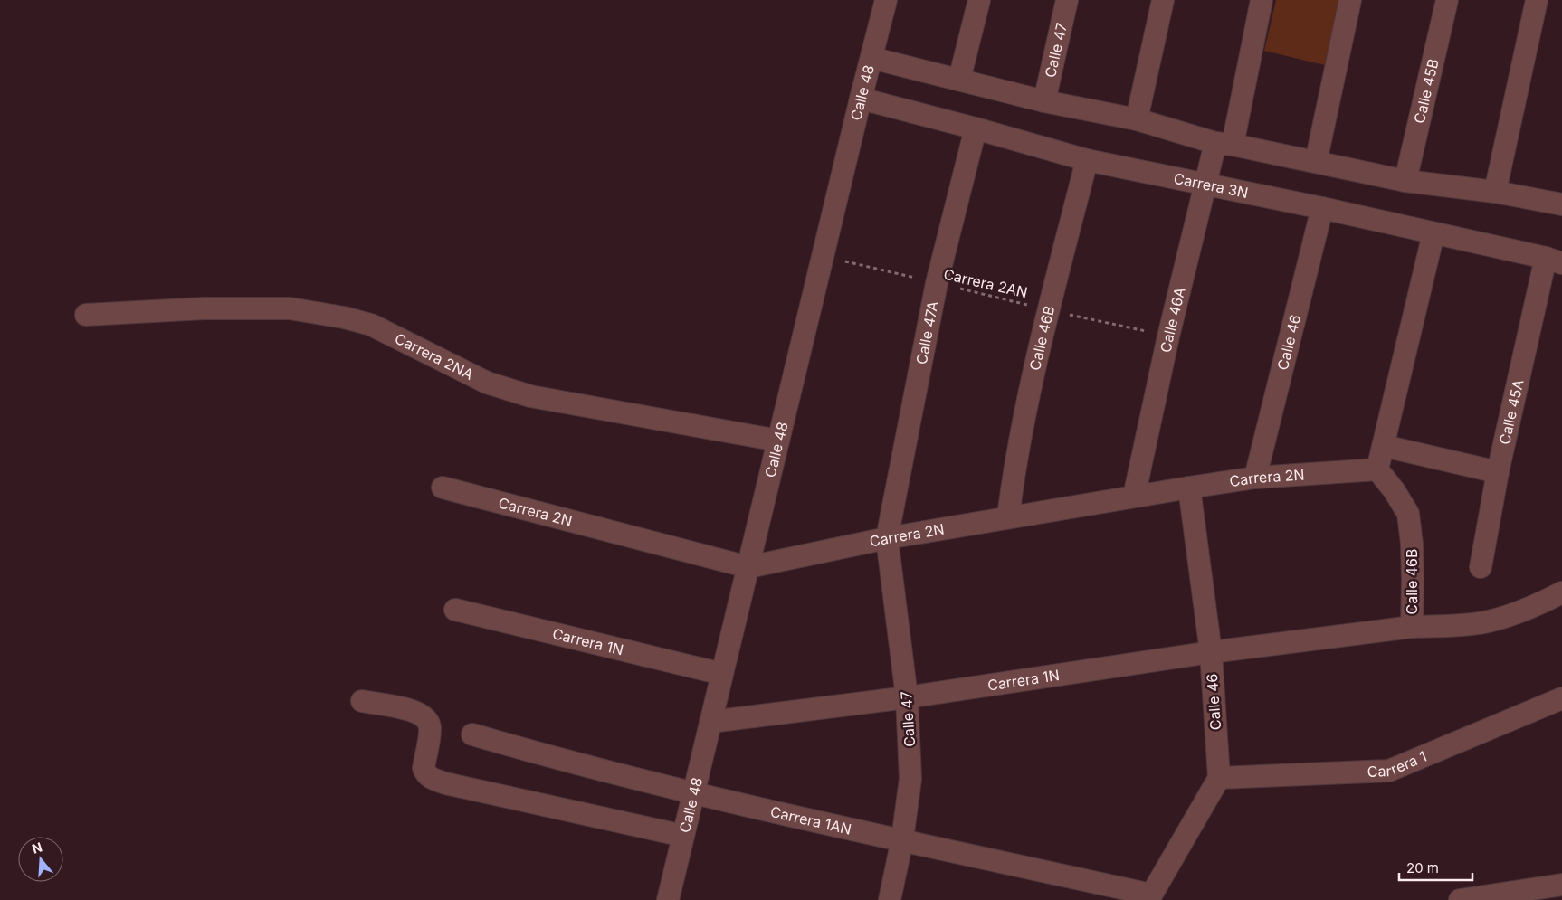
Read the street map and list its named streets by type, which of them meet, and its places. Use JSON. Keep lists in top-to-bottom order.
{
  "streets": {
    "street": [
      "Calle 47",
      "Calle 45B",
      "Calle 48",
      "Carrera 3N",
      "Calle 46A",
      "Calle 47A",
      "Calle 46B",
      "Calle 46",
      "Carrera 2NA",
      "Calle 45A",
      "Carrera 2N",
      "Carrera 1N",
      "Carrera 1",
      "Carrera 1AN"
    ],
    "path": ["Carrera 2AN"]
  },
  "crossings": [
    ["Calle 47", "Calle 47A"],
    ["Calle 47", "Carrera 2N"],
    ["Calle 47", "Carrera 1N"],
    ["Calle 47", "Carrera 1AN"],
    ["Calle 48", "Carrera 3N"],
    ["Calle 48", "Carrera 2AN"],
    ["Calle 48", "Carrera 2NA"],
    ["Calle 48", "Carrera 2N"],
    ["Calle 48", "Carrera 1N"],
    ["Calle 48", "Carrera 1AN"],
    ["Carrera 3N", "Calle 46A"],
    ["Carrera 3N", "Calle 47A"],
    ["Carrera 3N", "Calle 46B"],
    ["Carrera 3N", "Calle 46"],
    ["Carrera 3N", "Calle 45A"],
    ["Carrera 2AN", "Calle 46A"],
    ["Carrera 2AN", "Calle 47A"],
    ["Carrera 2AN", "Calle 46B"],
    ["Calle 46A", "Carrera 2N"],
    ["Calle 47A", "Carrera 2N"],
    ["Calle 46B", "Carrera 2N"],
    ["Calle 46B", "Carrera 1N"],
    ["Calle 46", "Carrera 2N"],
    ["Calle 46", "Carrera 1N"],
    ["Calle 46", "Carrera 1"]
  ],
  "scale_bar": "20 m",
  "north": "top"
}
